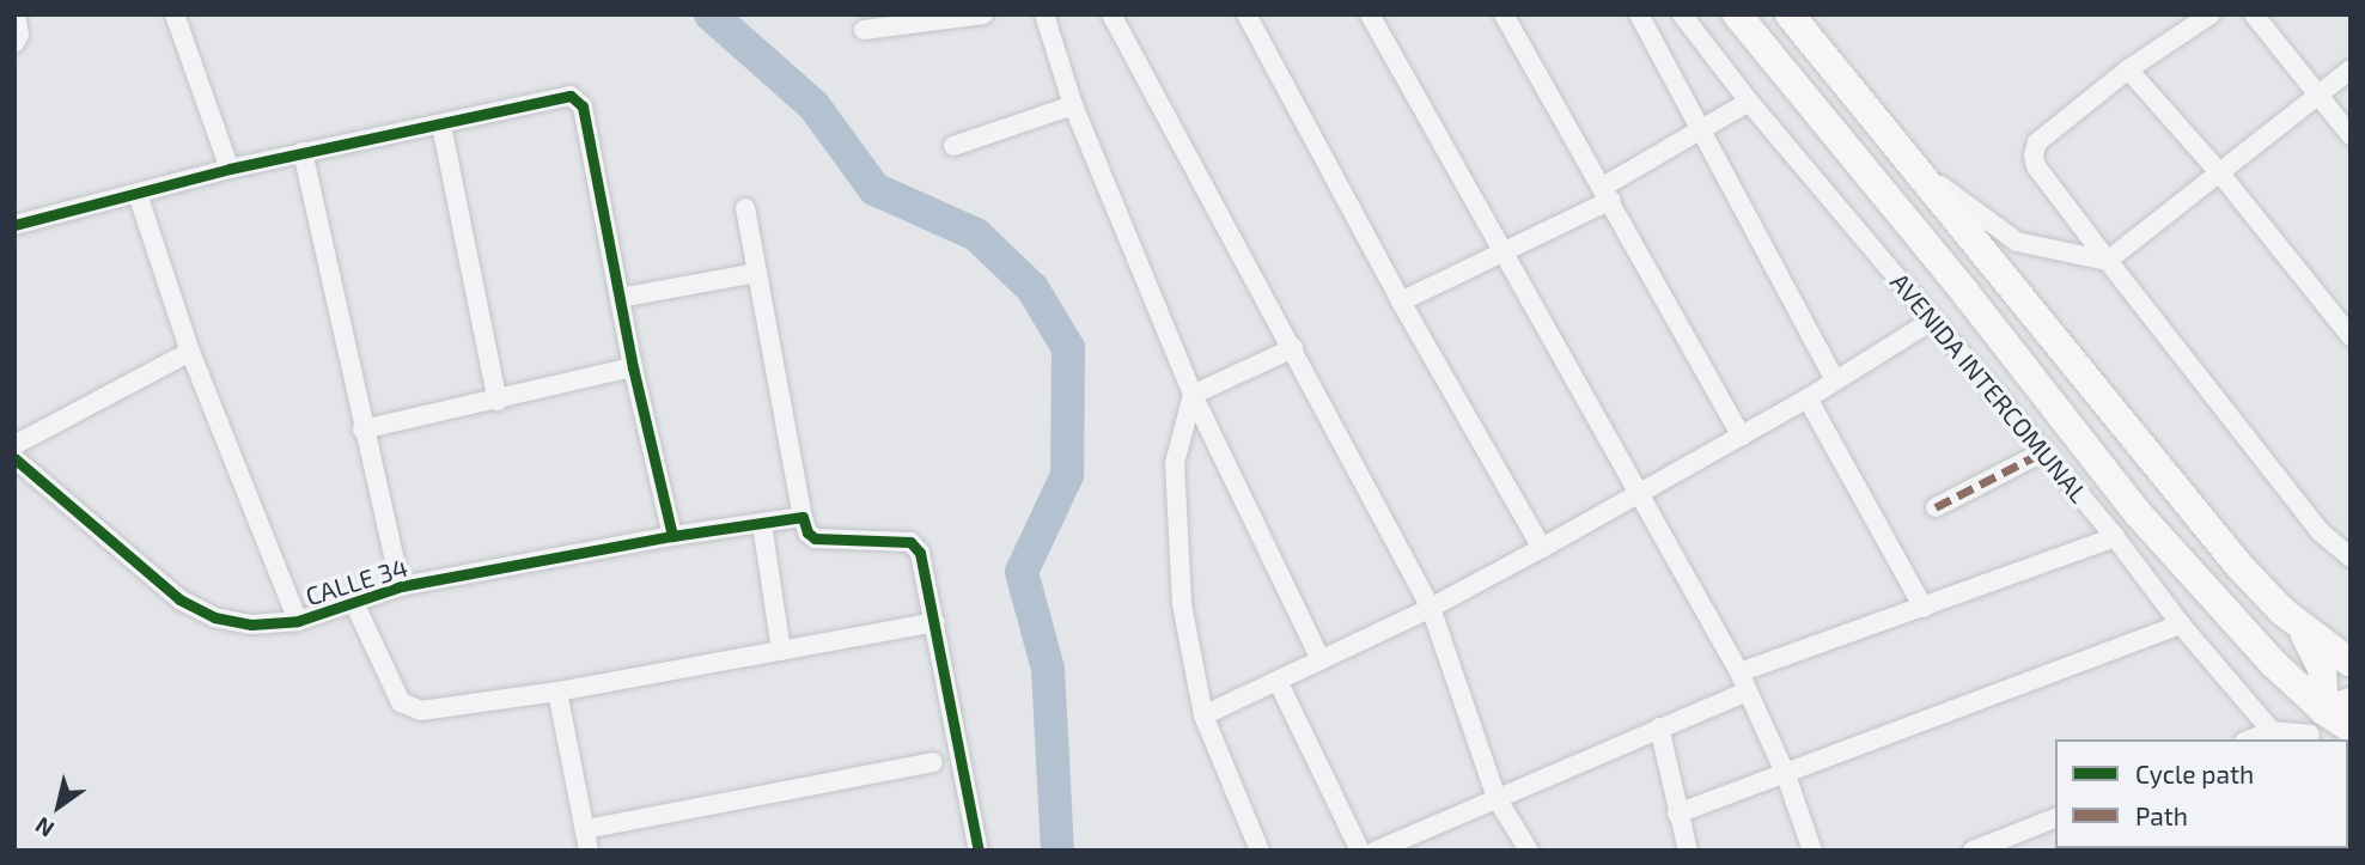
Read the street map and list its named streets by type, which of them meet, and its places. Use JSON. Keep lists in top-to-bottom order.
{
  "streets": {
    "main road": ["AVENIDA INTERCOMUNAL"],
    "street": ["CALLE 34"]
  },
  "legend": ["Cycle path", "Path"],
  "north": "bottom left"
}
